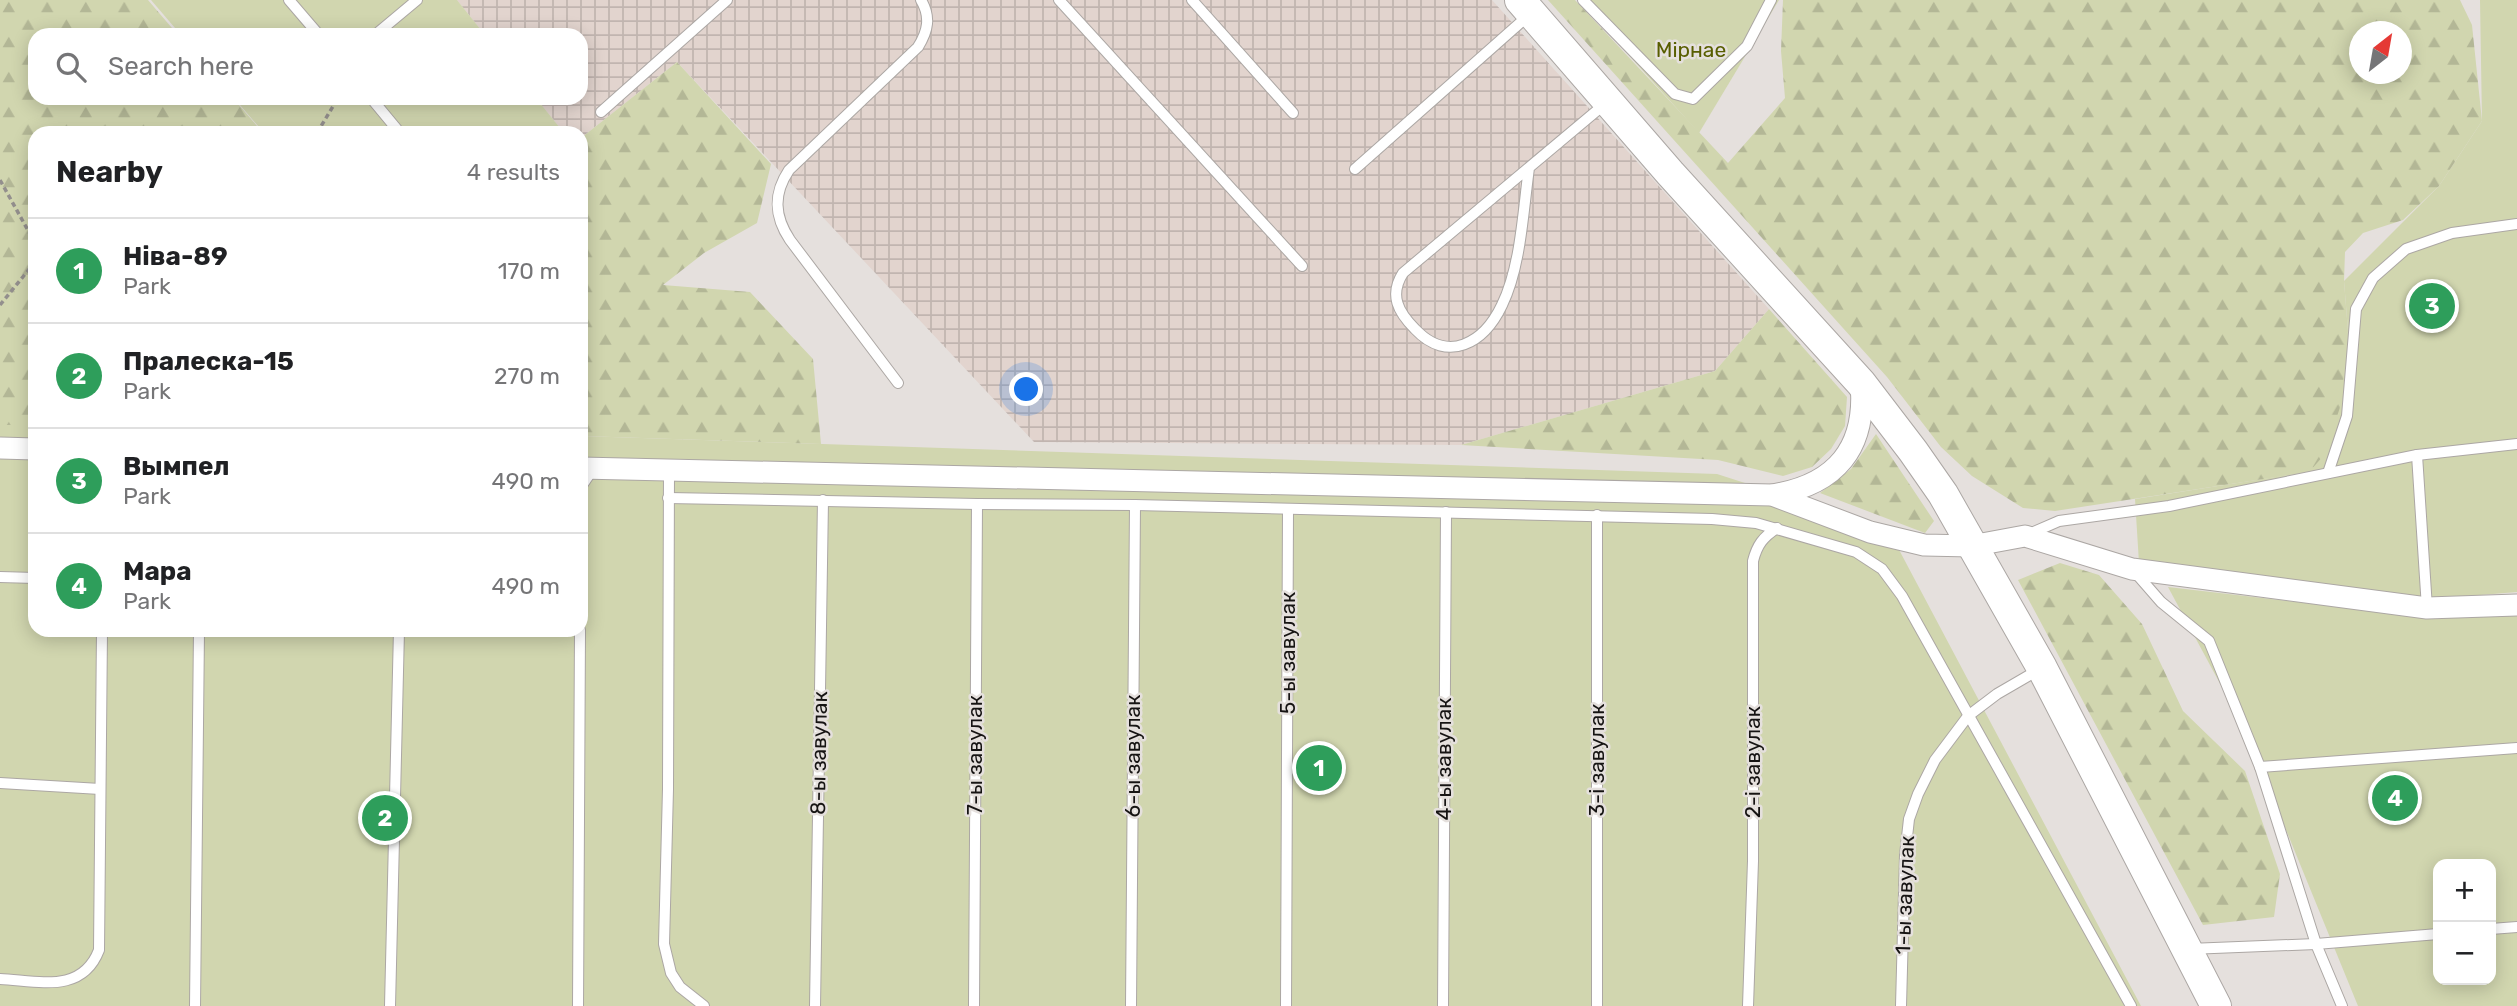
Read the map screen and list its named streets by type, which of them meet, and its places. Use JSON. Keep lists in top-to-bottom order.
{
  "streets": {
    "lane": [
      "5-ы завулак",
      "8-ы завулак",
      "7-ы завулак",
      "6-ы завулак",
      "4-ы завулак",
      "3-і завулак",
      "2-і завулак",
      "1-ы завулак"
    ]
  },
  "parks": ["Мірнае"],
  "north": "top right",
  "page": {
    "search": "Search here",
    "heading": ["Nearby", "4 results"],
    "list": [
      {
        "mark": "1",
        "name": "Ніва-89",
        "note": "Park",
        "value": "170 m"
      },
      {
        "mark": "2",
        "name": "Пралеска-15",
        "note": "Park",
        "value": "270 m"
      },
      {
        "mark": "3",
        "name": "Вымпел",
        "note": "Park",
        "value": "490 m"
      },
      {
        "mark": "4",
        "name": "Мара",
        "note": "Park",
        "value": "490 m"
      }
    ],
    "pins": [
      "3",
      "1",
      "4",
      "2"
    ],
    "map_buttons": ["+", "−"]
  }
}
